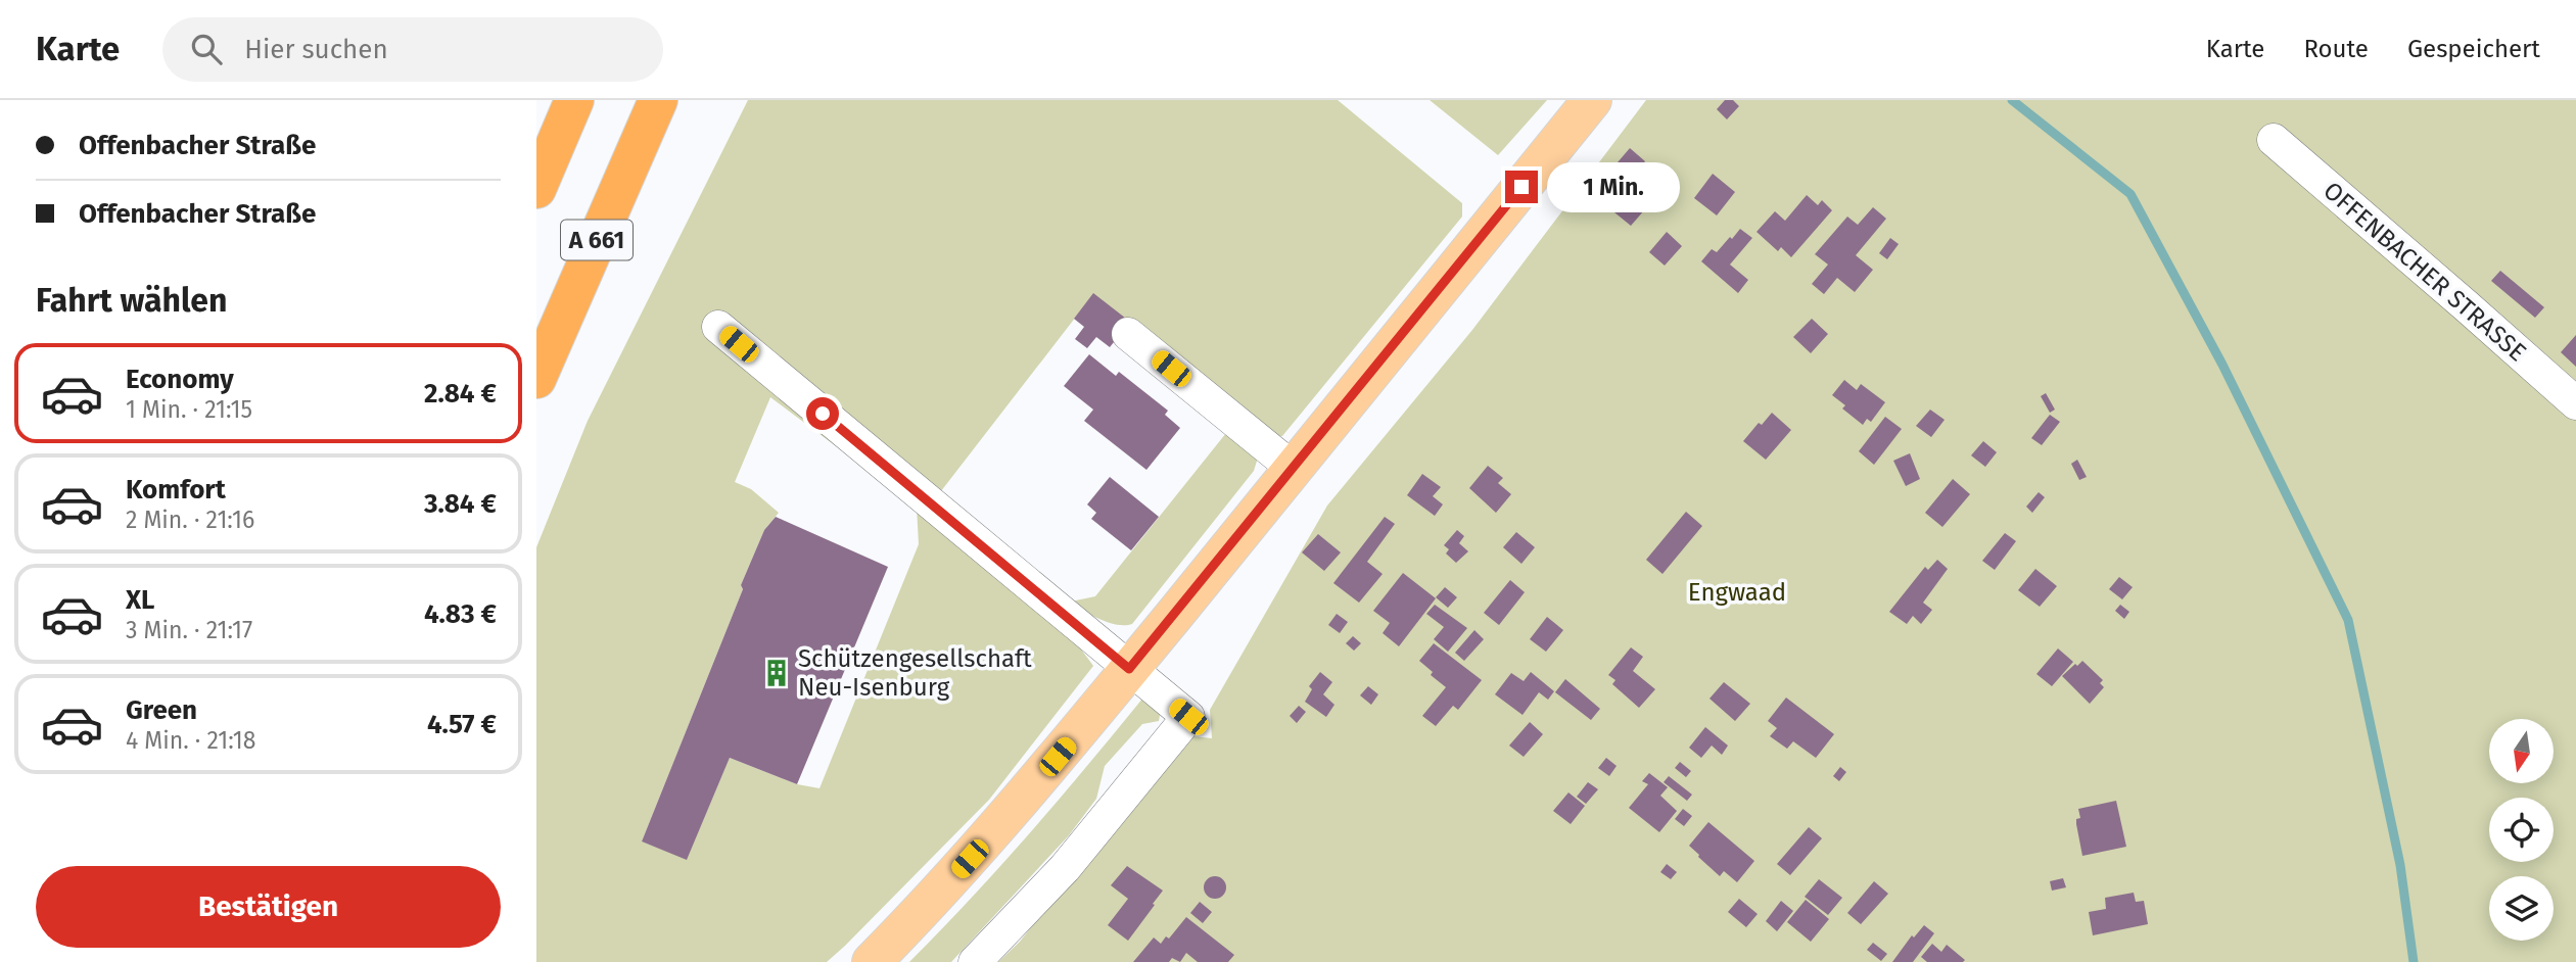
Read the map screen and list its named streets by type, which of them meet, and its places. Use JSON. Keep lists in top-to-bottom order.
{
  "streets": {
    "highway": ["A 661"],
    "lane": ["OFFENBACHER STRASSE"]
  },
  "parks": ["Engwaad"],
  "places": {
    "building": ["Schützengesellschaft Neu-Isenburg"]
  },
  "north": "bottom",
  "page": {
    "header": "Karte",
    "search": "Hier suchen",
    "nav": ["Karte", "Route", "Gespeichert"],
    "banner": ["Offenbacher Straße", "Offenbacher Straße"],
    "bubble": "1 Min.",
    "heading": "Fahrt wählen",
    "list": [
      {
        "name": "Economy",
        "note": "1 Min. · 21:15",
        "value": "2.84 €"
      },
      {
        "name": "Komfort",
        "note": "2 Min. · 21:16",
        "value": "3.84 €"
      },
      {
        "name": "XL",
        "note": "3 Min. · 21:17",
        "value": "4.83 €"
      },
      {
        "name": "Green",
        "note": "4 Min. · 21:18",
        "value": "4.57 €"
      }
    ],
    "buttons": "Bestätigen"
  }
}
